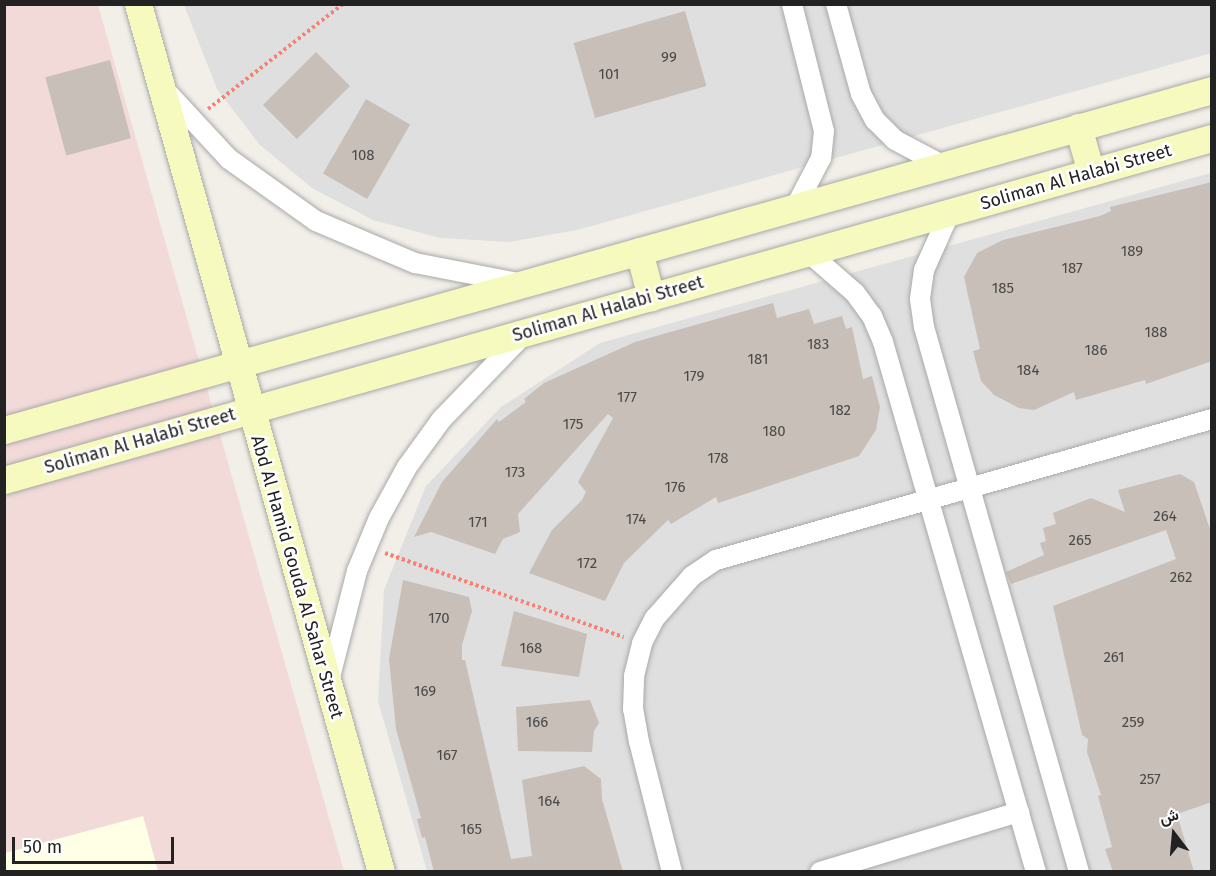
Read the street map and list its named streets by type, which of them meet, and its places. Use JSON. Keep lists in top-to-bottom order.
{
  "streets": {
    "street": ["Soliman Al Halabi Street", "Abd Al Hamid Gouda Al Sahar Street"]
  },
  "crossings": [
    ["Soliman Al Halabi Street", "Abd Al Hamid Gouda Al Sahar Street"]
  ],
  "house_numbers": [
    "99",
    "101",
    "108",
    "189",
    "187",
    "185",
    "188",
    "183",
    "186",
    "181",
    "184",
    "179",
    "177",
    "182",
    "175",
    "180",
    "178",
    "173",
    "176",
    "264",
    "174",
    "171",
    "265",
    "172",
    "262",
    "170",
    "168",
    "261",
    "169",
    "166",
    "259",
    "167",
    "257",
    "164",
    "165"
  ],
  "scale_bar": "50 m",
  "north": "top"
}
